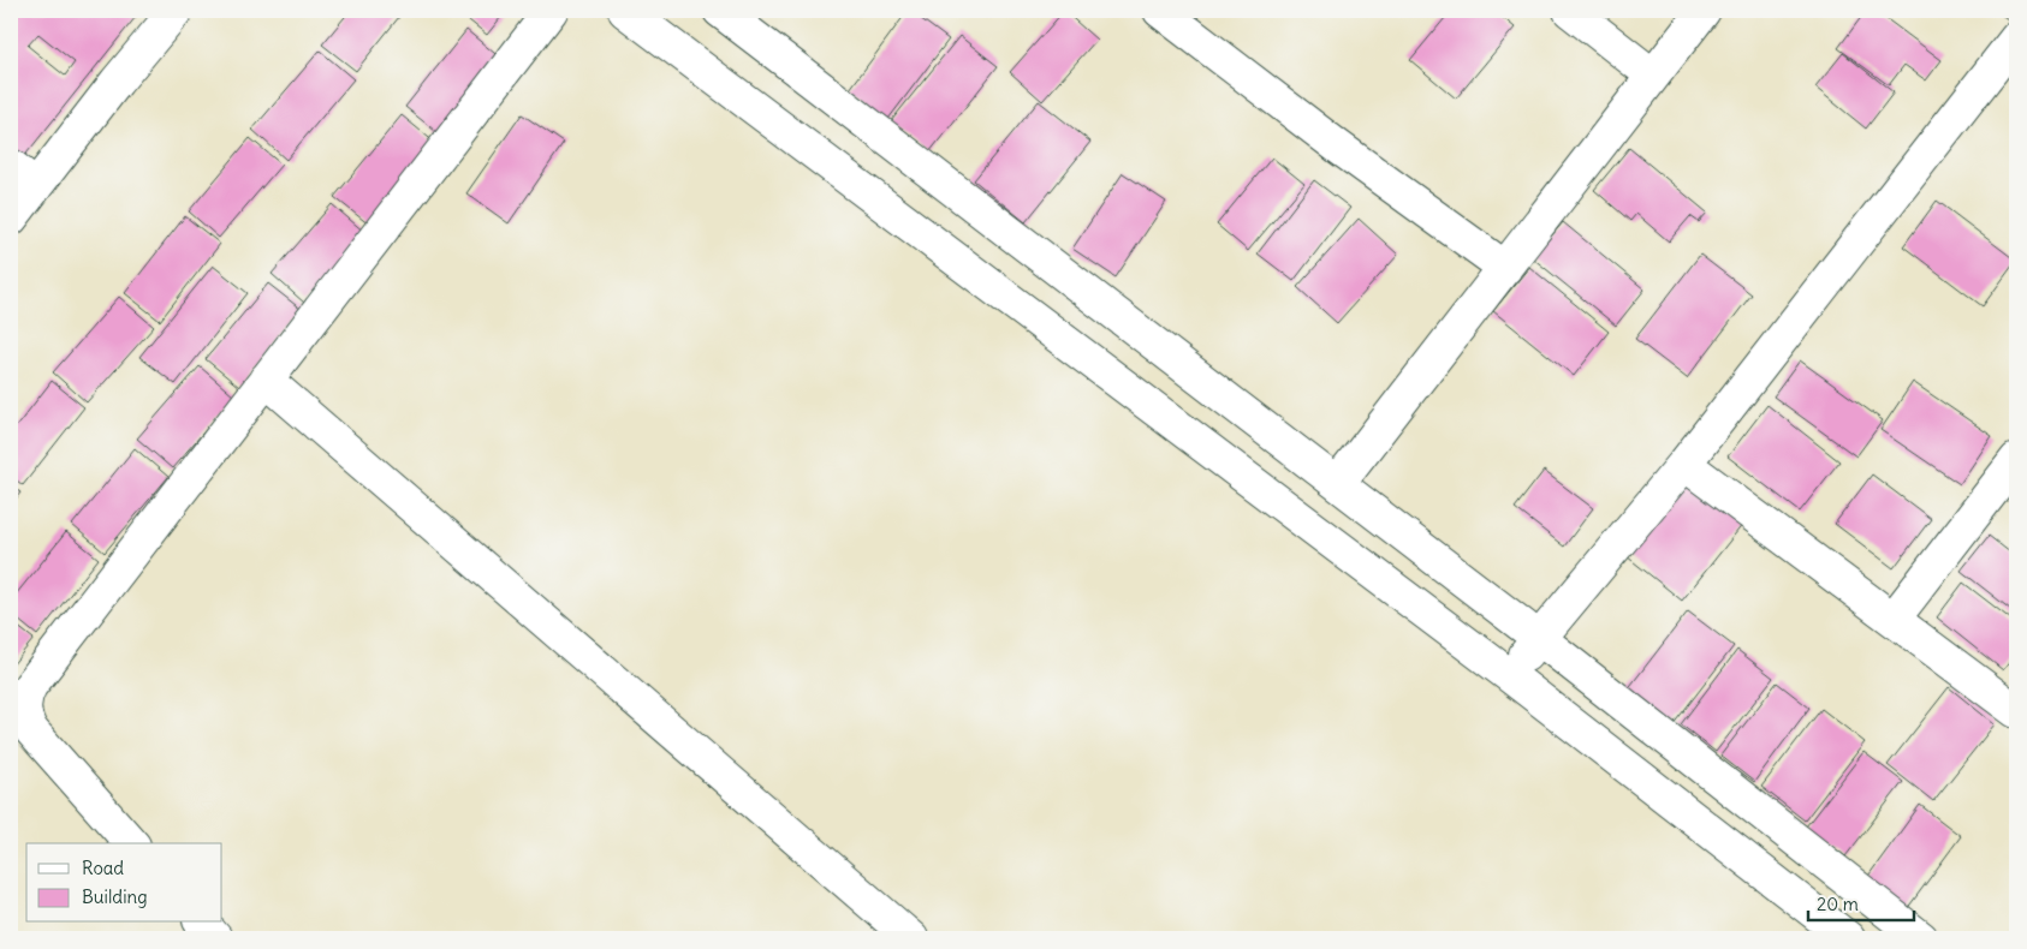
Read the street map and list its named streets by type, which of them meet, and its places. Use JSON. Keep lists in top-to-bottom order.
{
  "legend": ["Road", "Building"],
  "scale_bar": "20 m"
}
